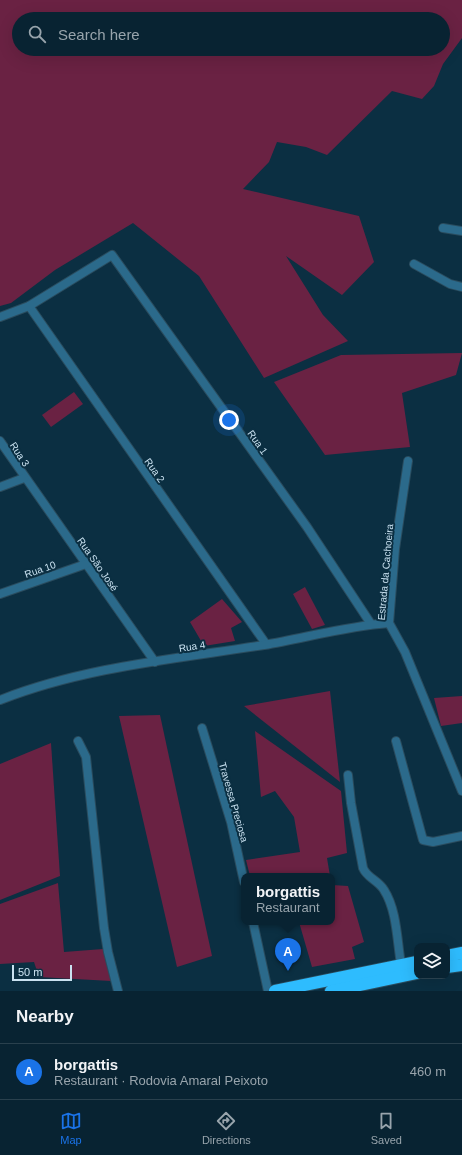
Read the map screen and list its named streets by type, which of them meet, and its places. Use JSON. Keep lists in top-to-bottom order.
{
  "streets": {
    "street": [
      "Rua 1",
      "Rua 3",
      "Rua 2",
      "Rua São José",
      "Rua 10",
      "Estrada da Cachoeira",
      "Rua 4",
      "Travessa Preciosa"
    ]
  },
  "crossings": [
    ["Rua 1", "Rua 2"],
    ["Rua 1", "Rua 4"],
    ["Rua 3", "Rua São José"],
    ["Rua 2", "Rua 4"],
    ["Rua São José", "Rua 10"],
    ["Rua São José", "Rua 4"],
    ["Estrada da Cachoeira", "Rua 4"]
  ],
  "scale_bar": "50 m",
  "page": {
    "search": "Search here",
    "popup": ["borgattis", "Restaurant"],
    "pins": "A",
    "scale": "50 m",
    "heading": "Nearby",
    "list": [
      {
        "mark": "A",
        "name": "borgattis",
        "note": "Restaurant · Rodovia Amaral Peixoto",
        "value": "460 m"
      }
    ],
    "nav": ["Map", "Directions", "Saved"]
  }
}
